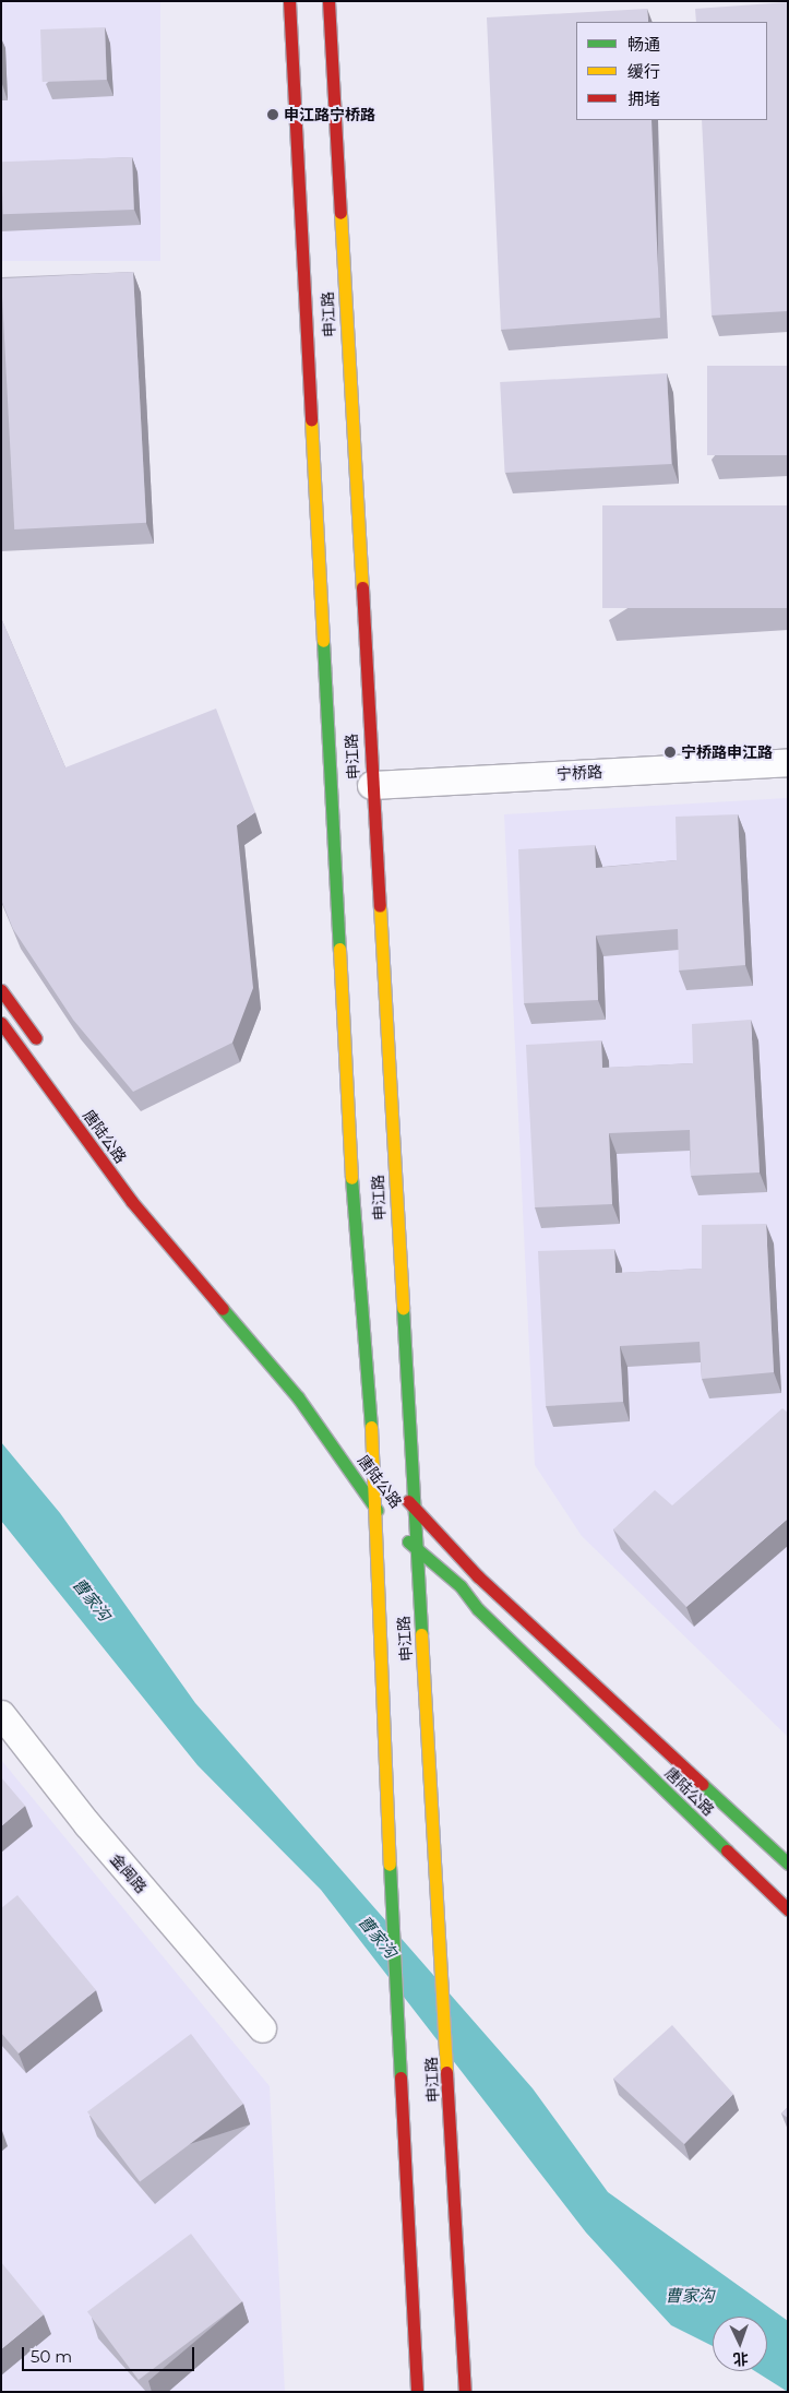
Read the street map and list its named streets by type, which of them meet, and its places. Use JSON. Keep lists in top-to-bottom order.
{
  "streets": {
    "main road": ["申江路", "唐陆公路"],
    "street": ["宁桥路", "金闽路"]
  },
  "crossings": [
    ["申江路", "宁桥路"],
    ["申江路", "唐陆公路"]
  ],
  "water": ["曹家沟"],
  "places": ["申江路宁桥路", "宁桥路申江路"],
  "legend": ["畅通", "缓行", "拥堵"],
  "scale_bar": "50 m",
  "north": "bottom"
}
